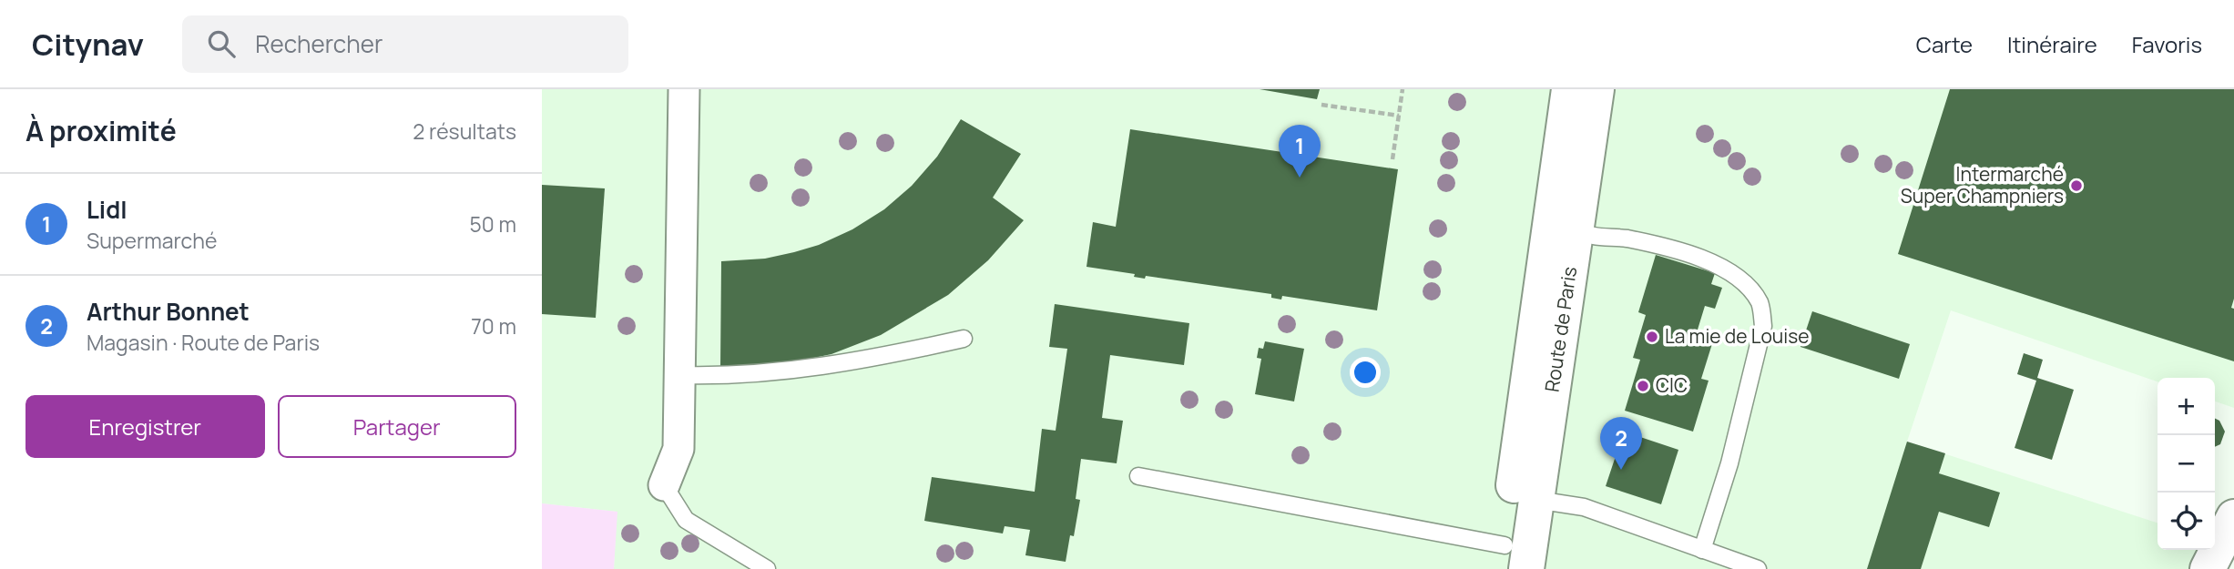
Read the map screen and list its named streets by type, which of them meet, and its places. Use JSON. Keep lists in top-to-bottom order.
{
  "streets": {
    "main road": ["Route de Paris"]
  },
  "places": ["Intermarché Super Champniers", "La mie de Louise", "CIC"],
  "page": {
    "header": "Citynav",
    "search": "Rechercher",
    "nav": ["Carte", "Itinéraire", "Favoris"],
    "heading": ["À proximité", "2 résultats"],
    "pins": ["1", "2"],
    "list": [
      {
        "mark": "1",
        "name": "Lidl",
        "note": "Supermarché",
        "value": "50 m"
      },
      {
        "mark": "2",
        "name": "Arthur Bonnet",
        "note": "Magasin · Route de Paris",
        "value": "70 m"
      }
    ],
    "buttons": ["Enregistrer", "Partager"],
    "map_buttons": ["+", "−"]
  }
}
